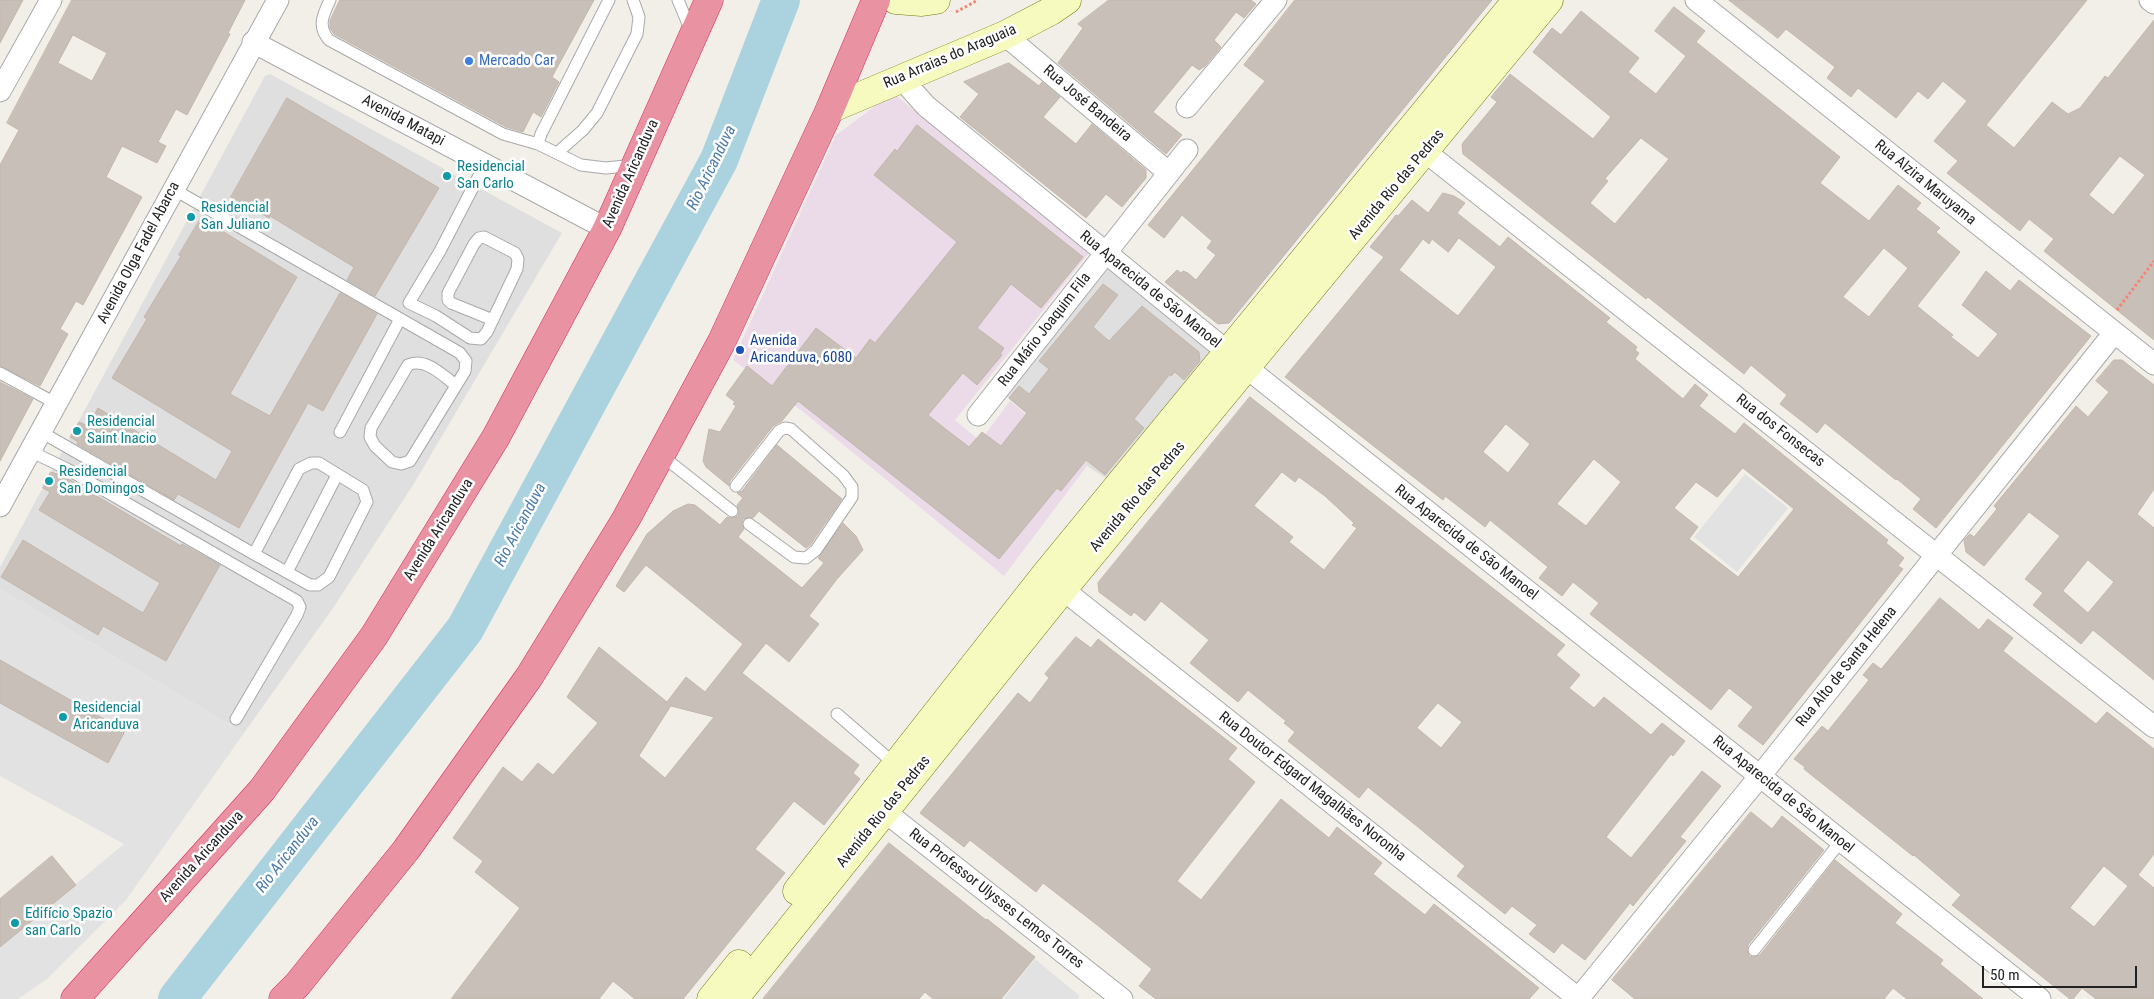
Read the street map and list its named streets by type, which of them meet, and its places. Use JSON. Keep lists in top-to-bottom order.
{
  "streets": {
    "highway": ["Avenida Aricanduva"],
    "main road": ["Rua Arraias do Araguaia", "Avenida Rio das Pedras"],
    "street": [
      "Rua José Bandeira",
      "Avenida Matapi",
      "Rua Alzira Maruyama",
      "Avenida Olga Fadel Abarca",
      "Rua Aparecida de São Manoel",
      "Rua Mário Joaquim Fila",
      "Rua dos Fonsecas",
      "Rua Alto de Santa Helena",
      "Rua Doutor Edgard Magalhães Noronha",
      "Rua Professor Ulysses Lemos Torres"
    ]
  },
  "crossings": [
    ["Rua Arraias do Araguaia", "Rua José Bandeira"],
    ["Rua Arraias do Araguaia", "Rua Aparecida de São Manoel"],
    ["Rua José Bandeira", "Rua Mário Joaquim Fila"],
    ["Avenida Matapi", "Avenida Aricanduva"],
    ["Avenida Matapi", "Avenida Olga Fadel Abarca"],
    ["Rua Alzira Maruyama", "Rua Alto de Santa Helena"],
    ["Avenida Rio das Pedras", "Rua Aparecida de São Manoel"],
    ["Avenida Rio das Pedras", "Rua dos Fonsecas"],
    ["Avenida Rio das Pedras", "Rua Doutor Edgard Magalhães Noronha"],
    ["Avenida Rio das Pedras", "Rua Professor Ulysses Lemos Torres"],
    ["Rua Aparecida de São Manoel", "Rua Mário Joaquim Fila"],
    ["Rua Aparecida de São Manoel", "Rua Alto de Santa Helena"],
    ["Rua dos Fonsecas", "Rua Alto de Santa Helena"],
    ["Rua Alto de Santa Helena", "Rua Doutor Edgard Magalhães Noronha"]
  ],
  "water": ["Rio Aricanduva"],
  "places": [
    "Mercado Car",
    "Residencial San Carlo",
    "Residencial San Juliano",
    "Avenida Aricanduva, 6080",
    "Residencial Saint Inacio",
    "Residencial San Domingos",
    "Residencial Aricanduva",
    "Edifício Spazio san Carlo"
  ],
  "scale_bar": "50 m"
}
